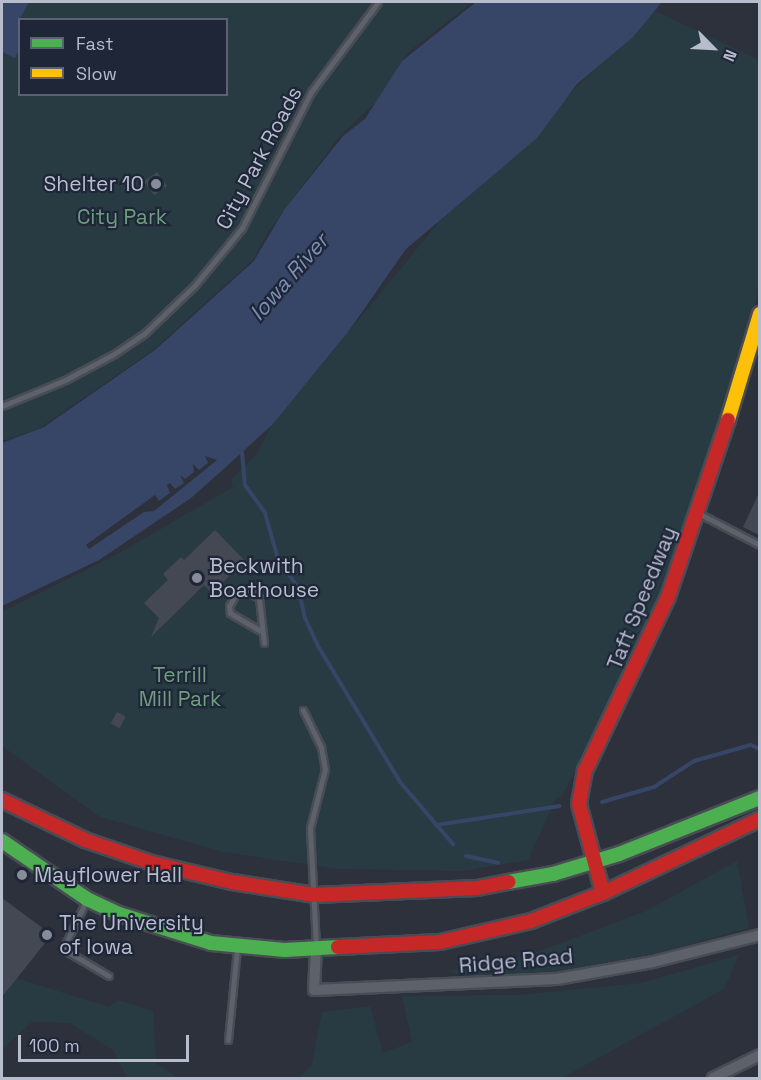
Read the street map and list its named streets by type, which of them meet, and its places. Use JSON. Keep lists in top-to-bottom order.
{
  "streets": {
    "main road": ["Taft Speedway"],
    "street": ["Ridge Road"],
    "lane": ["City Park Roads"]
  },
  "water": ["Iowa River"],
  "parks": ["City Park", "Terrill Mill Park"],
  "places": [
    "Shelter 10",
    "Beckwith Boathouse",
    "Mayflower Hall",
    "The University of Iowa"
  ],
  "legend": ["Fast", "Slow"],
  "scale_bar": "100 m",
  "north": "bottom right"
}
